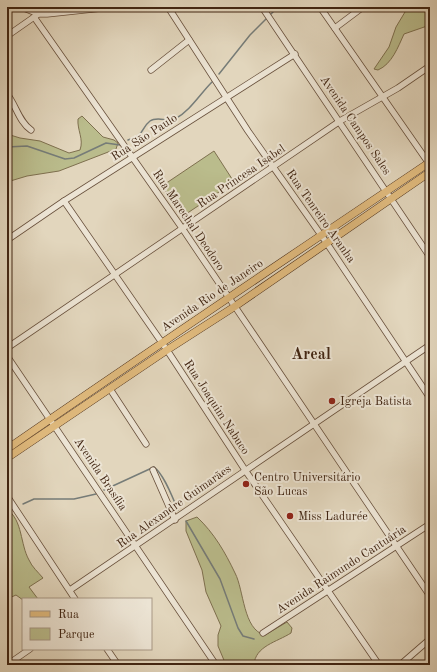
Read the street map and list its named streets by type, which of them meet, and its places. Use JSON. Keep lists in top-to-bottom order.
{
  "streets": {
    "main road": ["Avenida Rio de Janeiro"],
    "street": [
      "Avenida Campos Sales",
      "Rua São Paulo",
      "Rua Princesa Isabel",
      "Rua Tenreiro Aranha",
      "Rua Marechal Deodoro",
      "Rua Joaquim Nabuco",
      "Avenida Brasília",
      "Rua Alexandre Guimarães",
      "Avenida Raimundo Cantuária"
    ]
  },
  "crossings": [
    ["Avenida Campos Sales", "Rua São Paulo"],
    ["Avenida Campos Sales", "Rua Princesa Isabel"],
    ["Avenida Campos Sales", "Avenida Rio de Janeiro"],
    ["Rua São Paulo", "Rua Tenreiro Aranha"],
    ["Rua São Paulo", "Rua Marechal Deodoro"],
    ["Rua São Paulo", "Rua Joaquim Nabuco"],
    ["Rua Princesa Isabel", "Rua Tenreiro Aranha"],
    ["Rua Princesa Isabel", "Rua Marechal Deodoro"],
    ["Rua Princesa Isabel", "Rua Joaquim Nabuco"],
    ["Rua Tenreiro Aranha", "Avenida Rio de Janeiro"],
    ["Rua Tenreiro Aranha", "Rua Alexandre Guimarães"],
    ["Rua Marechal Deodoro", "Avenida Rio de Janeiro"],
    ["Rua Marechal Deodoro", "Rua Alexandre Guimarães"],
    ["Rua Marechal Deodoro", "Avenida Raimundo Cantuária"],
    ["Avenida Rio de Janeiro", "Rua Joaquim Nabuco"],
    ["Avenida Rio de Janeiro", "Avenida Brasília"],
    ["Rua Joaquim Nabuco", "Rua Alexandre Guimarães"],
    ["Rua Joaquim Nabuco", "Avenida Raimundo Cantuária"],
    ["Avenida Brasília", "Rua Alexandre Guimarães"]
  ],
  "districts": ["Areal"],
  "places": ["Igreja Batista", "Centro Universitário São Lucas", "Miss Ladurée"],
  "legend": ["Rua", "Parque"]
}
